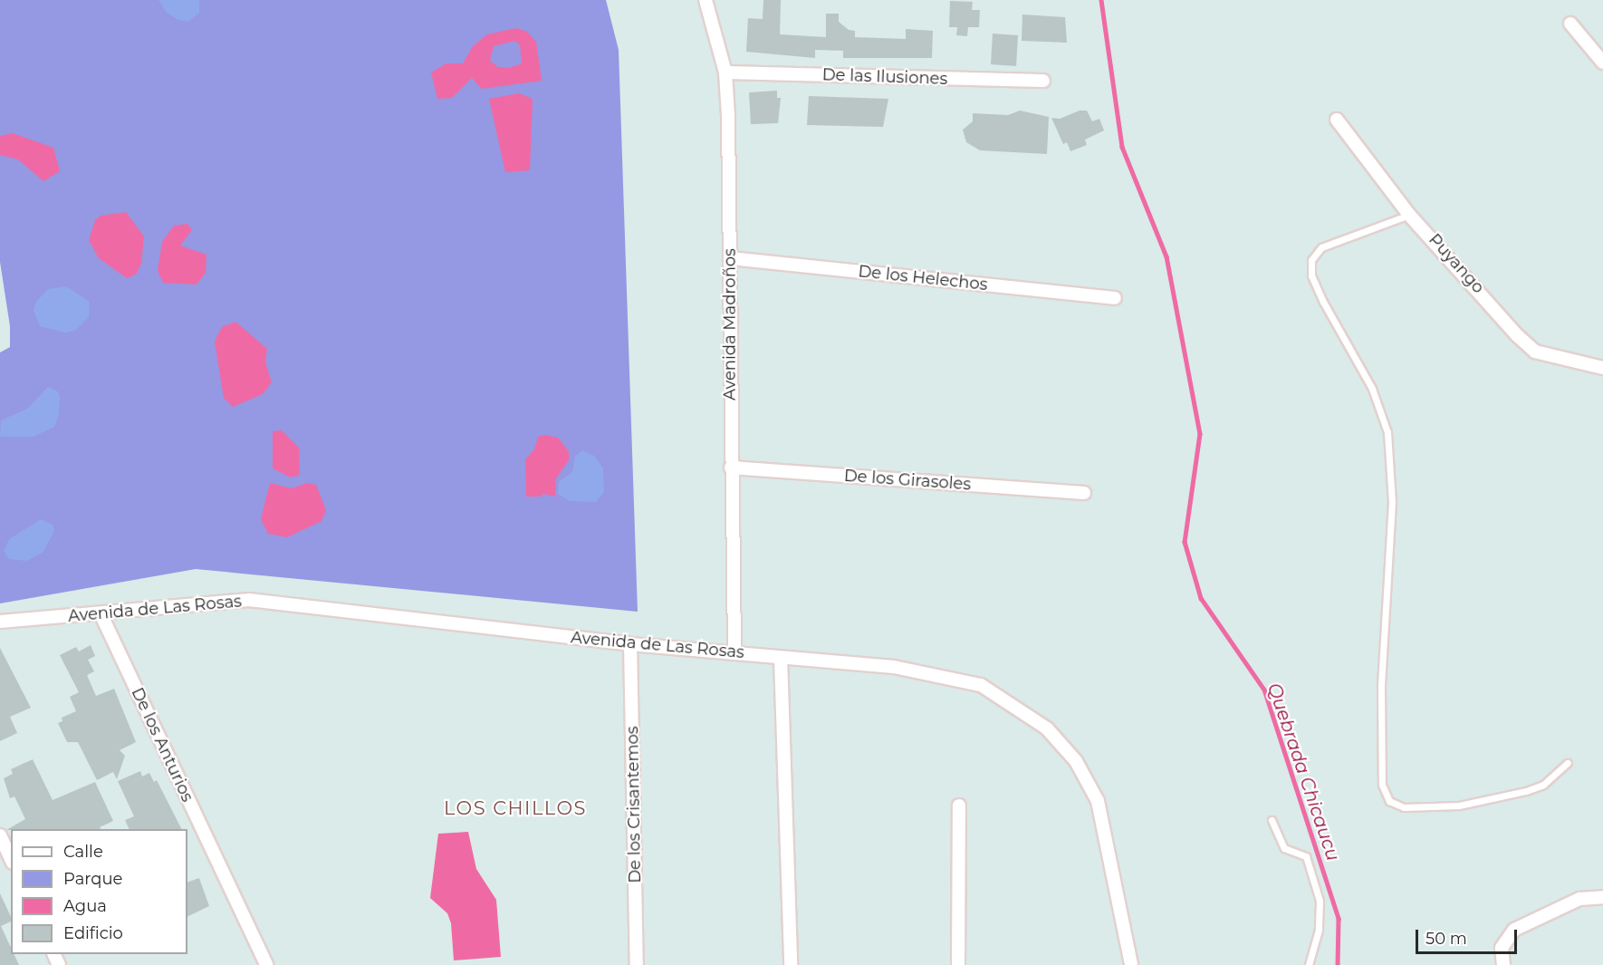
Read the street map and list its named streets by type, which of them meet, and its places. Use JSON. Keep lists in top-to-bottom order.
{
  "streets": {
    "street": [
      "De las Ilusiones",
      "Puyango",
      "De los Helechos",
      "Avenida Madroños",
      "De los Girasoles",
      "Avenida de Las Rosas",
      "De los Anturios",
      "De los Crisantemos"
    ]
  },
  "crossings": [
    ["De las Ilusiones", "Avenida Madroños"],
    ["De los Helechos", "Avenida Madroños"],
    ["Avenida Madroños", "De los Girasoles"],
    ["Avenida Madroños", "Avenida de Las Rosas"],
    ["Avenida de Las Rosas", "De los Anturios"],
    ["Avenida de Las Rosas", "De los Crisantemos"]
  ],
  "districts": ["LOS CHILLOS"],
  "water": ["Quebrada Chicaucu"],
  "legend": [
    "Calle",
    "Parque",
    "Agua",
    "Edificio"
  ],
  "scale_bar": "50 m"
}
